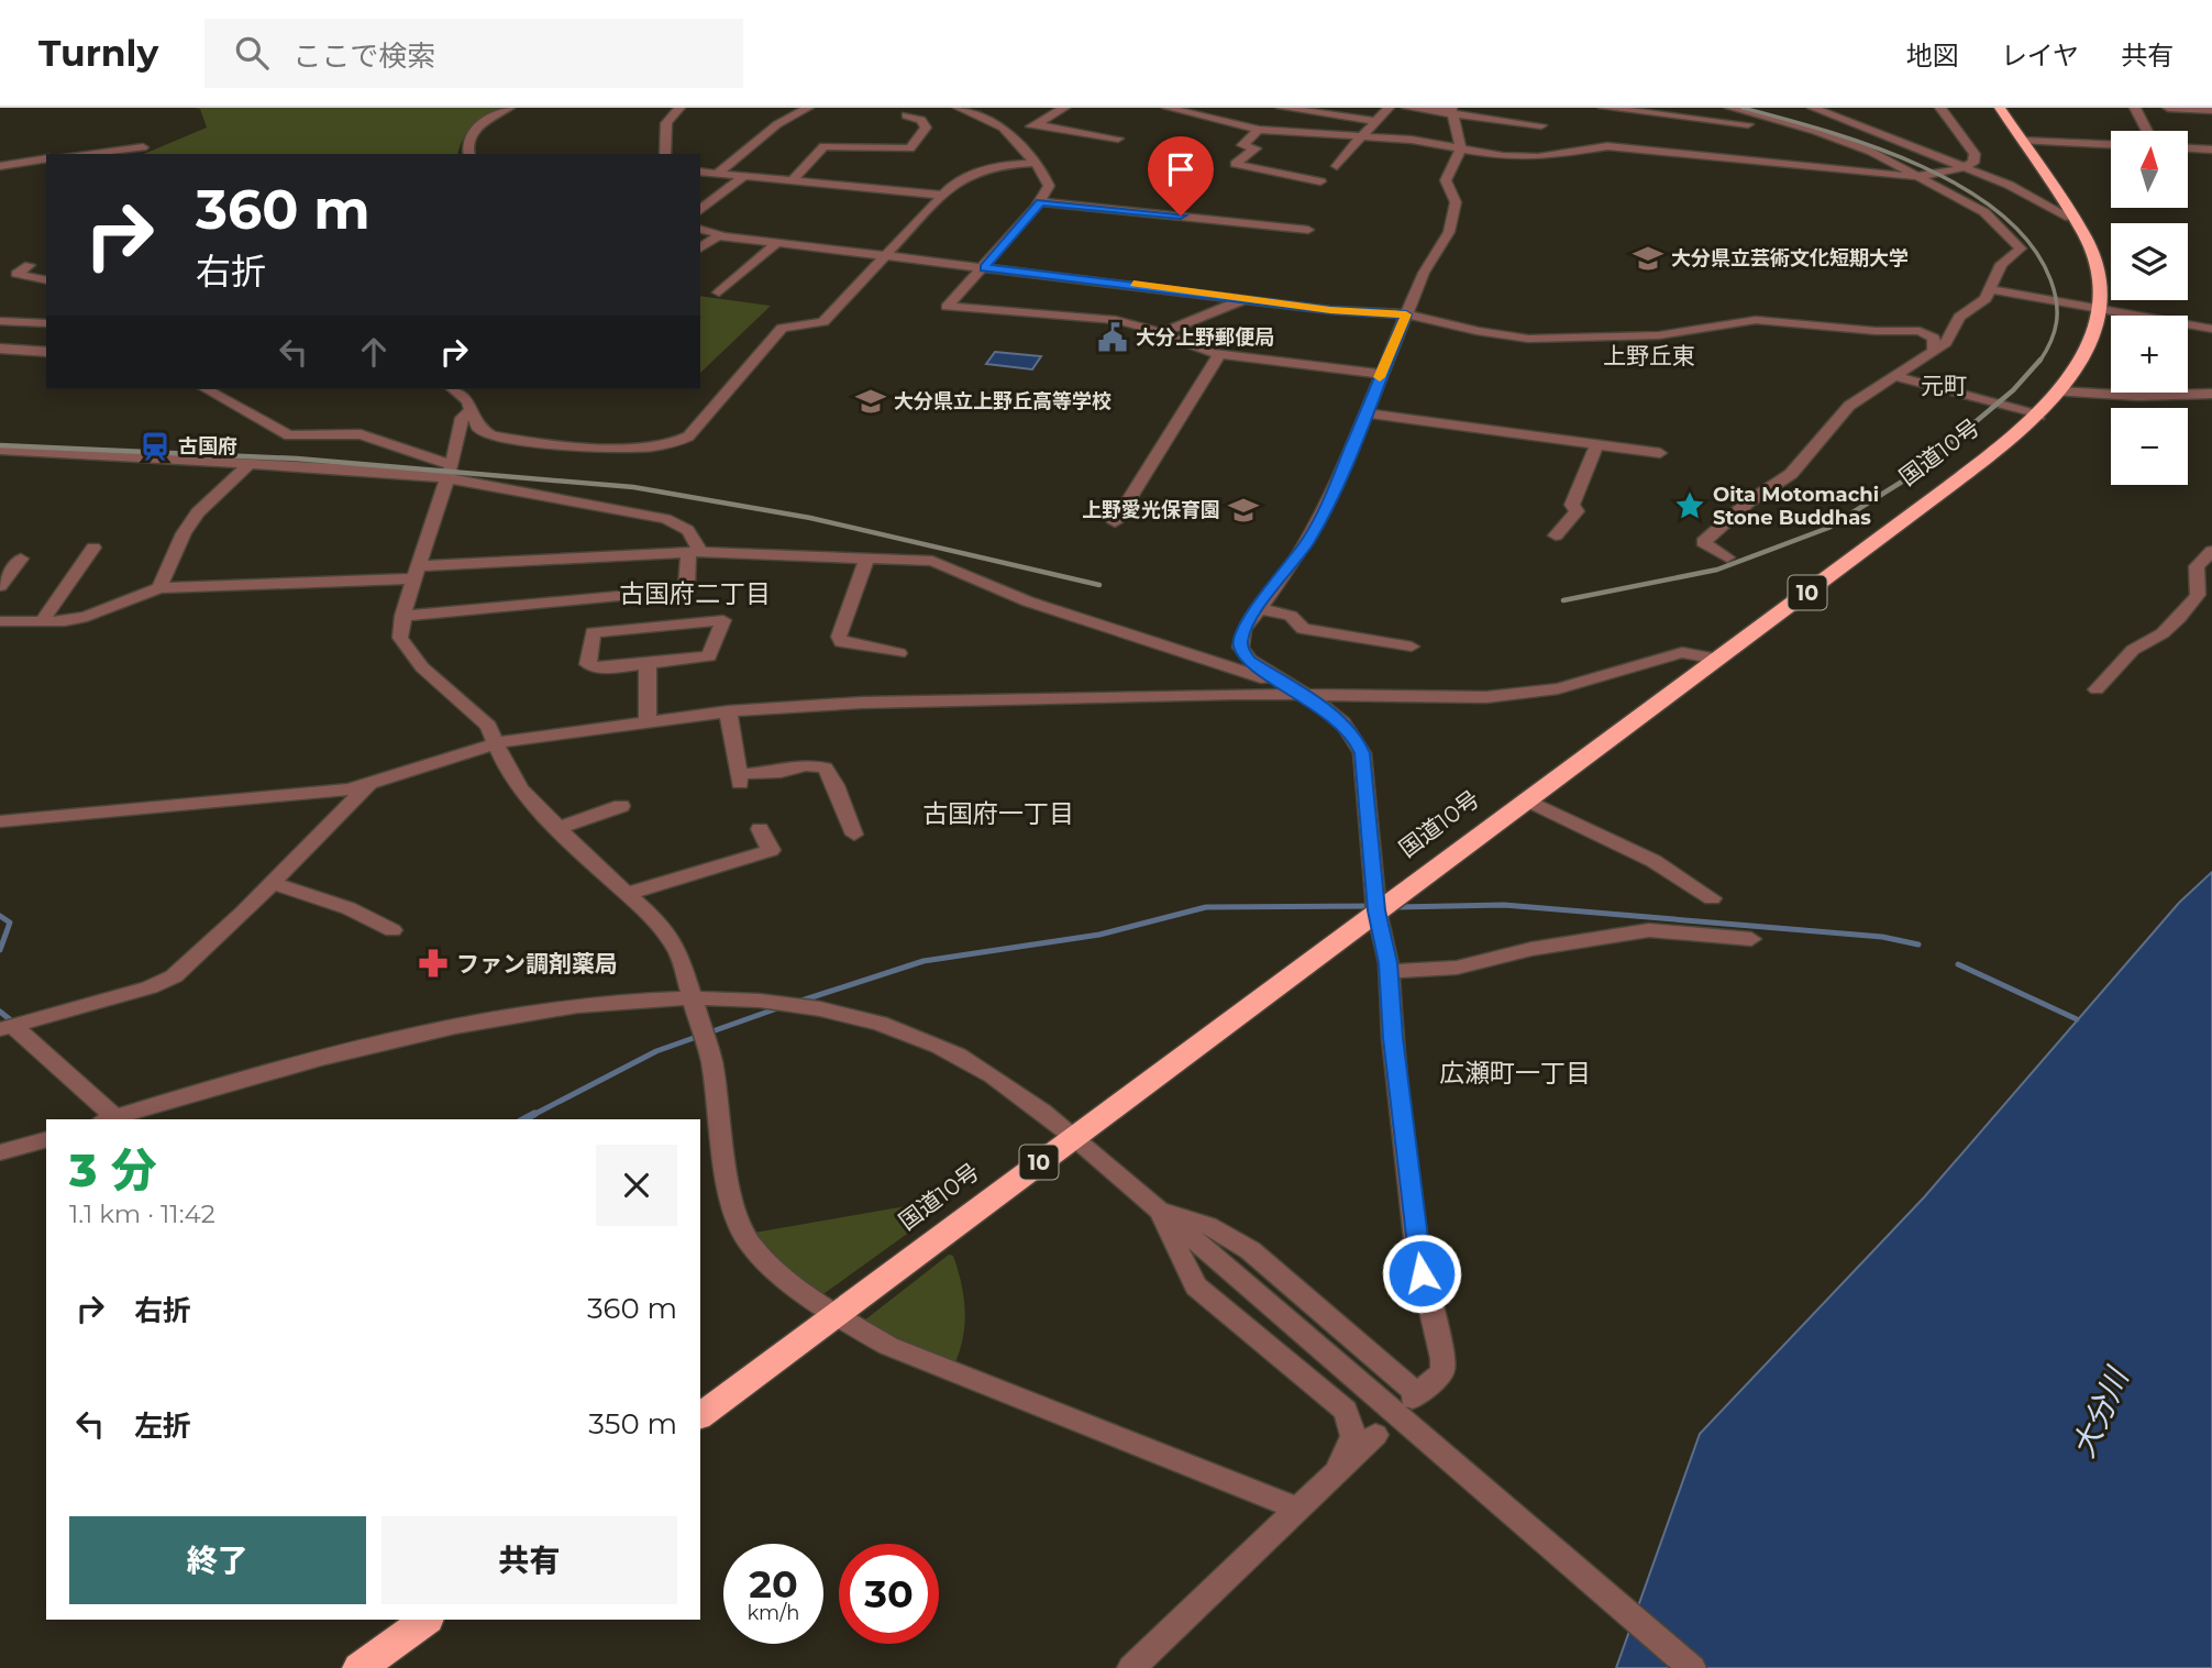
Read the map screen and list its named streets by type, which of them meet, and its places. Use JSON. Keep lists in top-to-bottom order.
{
  "streets": {
    "highway": ["国道10号", "10"]
  },
  "districts": [
    "上野丘東",
    "元町",
    "古国府二丁目",
    "古国府一丁目",
    "広瀬町一丁目"
  ],
  "water": ["大分川"],
  "places": {
    "school or university": ["大分県立芸術文化短期大学", "大分県立上野丘高等学校", "上野愛光保育園"],
    "public building": ["大分上野郵便局"],
    "station": ["古国府"],
    "place": ["Oita Motomachi Stone Buddhas"],
    "pharmacy": ["ファン調剤薬局"]
  },
  "north": "top",
  "page": {
    "header": "Turnly",
    "search": "ここで検索",
    "nav": ["地図", "レイヤ", "共有"],
    "map_buttons": ["+", "−"],
    "turn": ["360 m", "右折"],
    "heading": ["3 分", "1.1 km · 11:42"],
    "list": [
      {
        "name": "右折",
        "value": "360 m"
      },
      {
        "name": "左折",
        "value": "350 m"
      }
    ],
    "buttons": ["終了", "共有"],
    "speed": "20 km/h",
    "limit": "30"
  }
}
